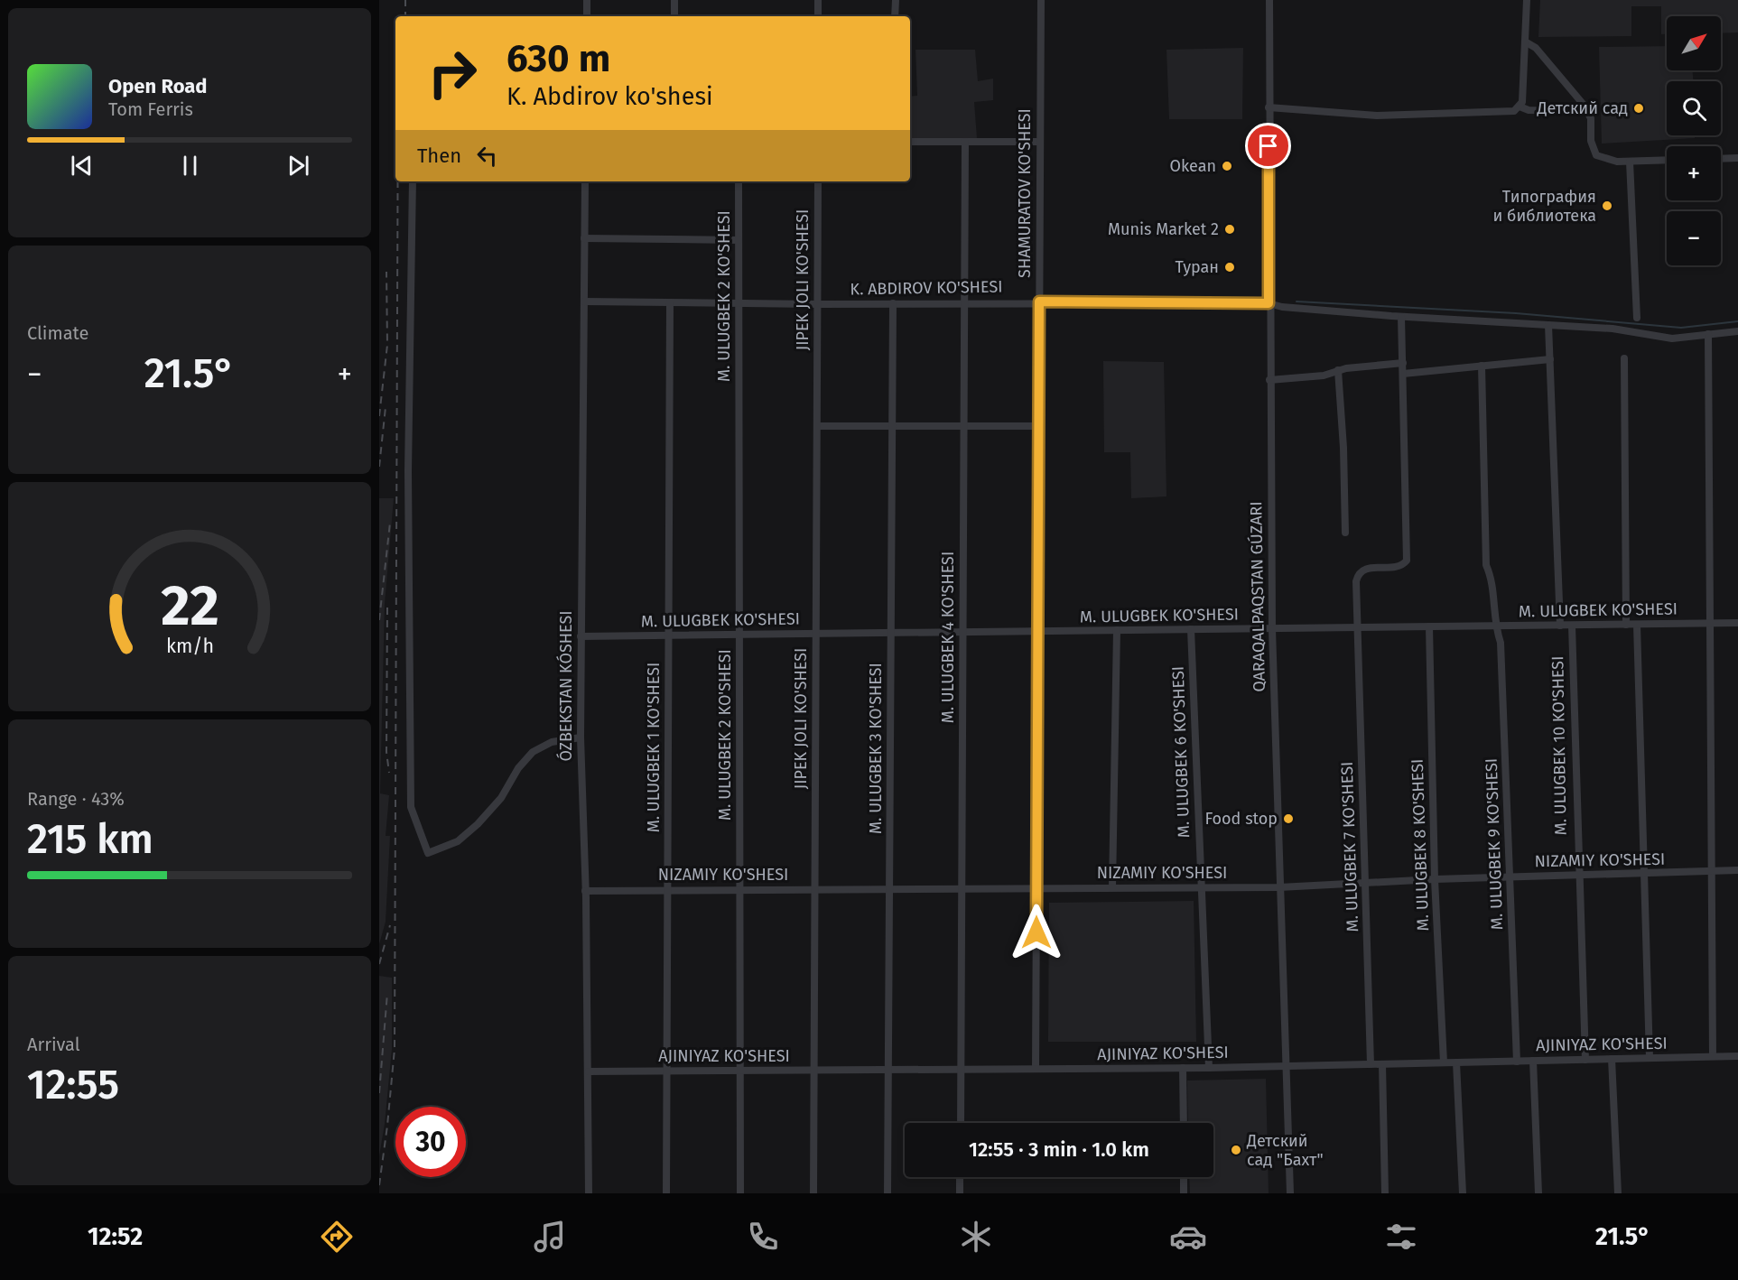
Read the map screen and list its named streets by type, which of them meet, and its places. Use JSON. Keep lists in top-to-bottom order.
{
  "streets": {
    "street": [
      "SHAMURATOV KO'SHESI",
      "JIPEK JOLI KO'SHESI",
      "K. ABDIROV KO'SHESI",
      "M. ULUGBEK 2 KO'SHESI",
      "M. ULUGBEK KO'SHESI",
      "M. ULUGBEK 4 KO'SHESI",
      "ÓZBEKSTAN KÓSHESI",
      "M. ULUGBEK 10 KO'SHESI",
      "M. ULUGBEK 1 KO'SHESI",
      "M. ULUGBEK 3 KO'SHESI",
      "M. ULUGBEK 6 KO'SHESI",
      "M. ULUGBEK 9 KO'SHESI",
      "M. ULUGBEK 8 KO'SHESI",
      "M. ULUGBEK 7 KO'SHESI",
      "NIZAMIY KO'SHESI",
      "AJINIYAZ KO'SHESI"
    ]
  },
  "crossings": [
    ["SHAMURATOV KO'SHESI", "K. ABDIROV KO'SHESI"],
    ["SHAMURATOV KO'SHESI", "M. ULUGBEK KO'SHESI"],
    ["SHAMURATOV KO'SHESI", "NIZAMIY KO'SHESI"],
    ["SHAMURATOV KO'SHESI", "AJINIYAZ KO'SHESI"],
    ["JIPEK JOLI KO'SHESI", "K. ABDIROV KO'SHESI"],
    ["JIPEK JOLI KO'SHESI", "M. ULUGBEK KO'SHESI"],
    ["JIPEK JOLI KO'SHESI", "NIZAMIY KO'SHESI"],
    ["JIPEK JOLI KO'SHESI", "AJINIYAZ KO'SHESI"],
    ["K. ABDIROV KO'SHESI", "M. ULUGBEK 2 KO'SHESI"],
    ["K. ABDIROV KO'SHESI", "M. ULUGBEK 4 KO'SHESI"],
    ["K. ABDIROV KO'SHESI", "ÓZBEKSTAN KÓSHESI"],
    ["K. ABDIROV KO'SHESI", "M. ULUGBEK 1 KO'SHESI"],
    ["K. ABDIROV KO'SHESI", "M. ULUGBEK 3 KO'SHESI"],
    ["M. ULUGBEK 2 KO'SHESI", "M. ULUGBEK KO'SHESI"],
    ["M. ULUGBEK 2 KO'SHESI", "NIZAMIY KO'SHESI"],
    ["M. ULUGBEK 2 KO'SHESI", "AJINIYAZ KO'SHESI"],
    ["M. ULUGBEK KO'SHESI", "M. ULUGBEK 4 KO'SHESI"],
    ["M. ULUGBEK KO'SHESI", "ÓZBEKSTAN KÓSHESI"],
    ["M. ULUGBEK KO'SHESI", "M. ULUGBEK 10 KO'SHESI"],
    ["M. ULUGBEK KO'SHESI", "M. ULUGBEK 1 KO'SHESI"],
    ["M. ULUGBEK KO'SHESI", "M. ULUGBEK 3 KO'SHESI"],
    ["M. ULUGBEK KO'SHESI", "M. ULUGBEK 6 KO'SHESI"],
    ["M. ULUGBEK KO'SHESI", "M. ULUGBEK 9 KO'SHESI"],
    ["M. ULUGBEK KO'SHESI", "M. ULUGBEK 8 KO'SHESI"],
    ["M. ULUGBEK KO'SHESI", "M. ULUGBEK 7 KO'SHESI"],
    ["M. ULUGBEK 4 KO'SHESI", "NIZAMIY KO'SHESI"],
    ["M. ULUGBEK 4 KO'SHESI", "AJINIYAZ KO'SHESI"],
    ["ÓZBEKSTAN KÓSHESI", "NIZAMIY KO'SHESI"],
    ["ÓZBEKSTAN KÓSHESI", "AJINIYAZ KO'SHESI"],
    ["M. ULUGBEK 10 KO'SHESI", "NIZAMIY KO'SHESI"],
    ["M. ULUGBEK 10 KO'SHESI", "AJINIYAZ KO'SHESI"],
    ["M. ULUGBEK 1 KO'SHESI", "NIZAMIY KO'SHESI"],
    ["M. ULUGBEK 1 KO'SHESI", "AJINIYAZ KO'SHESI"],
    ["M. ULUGBEK 3 KO'SHESI", "NIZAMIY KO'SHESI"],
    ["M. ULUGBEK 3 KO'SHESI", "AJINIYAZ KO'SHESI"],
    ["M. ULUGBEK 6 KO'SHESI", "NIZAMIY KO'SHESI"],
    ["M. ULUGBEK 6 KO'SHESI", "AJINIYAZ KO'SHESI"],
    ["M. ULUGBEK 9 KO'SHESI", "NIZAMIY KO'SHESI"],
    ["M. ULUGBEK 9 KO'SHESI", "AJINIYAZ KO'SHESI"],
    ["M. ULUGBEK 8 KO'SHESI", "NIZAMIY KO'SHESI"],
    ["M. ULUGBEK 8 KO'SHESI", "AJINIYAZ KO'SHESI"],
    ["M. ULUGBEK 7 KO'SHESI", "NIZAMIY KO'SHESI"],
    ["M. ULUGBEK 7 KO'SHESI", "AJINIYAZ KO'SHESI"]
  ],
  "places": [
    "Детский сад",
    "Okean",
    "Типография и библиотека",
    "Munis Market 2",
    "Туран",
    "Food stop",
    "Детский сад \"Бахт\""
  ],
  "north": "top right",
  "page": {
    "map_buttons": ["+", "−"],
    "turn": ["630 m", "K. Abdirov ko'shesi"],
    "song": ["Open Road", "Tom Ferris"],
    "then": "Then",
    "tile": [
      "Climate",
      ["Range · 43%", "215 km"],
      ["Arrival", "12:55"]
    ],
    "heat": ["−", "21.5°", "+"],
    "limit": "30",
    "trip": "12:55 · 3 min · 1.0 km",
    "tabs": ["12:52", "21.5°"],
    "gauge": ["22", "km/h"]
  }
}
